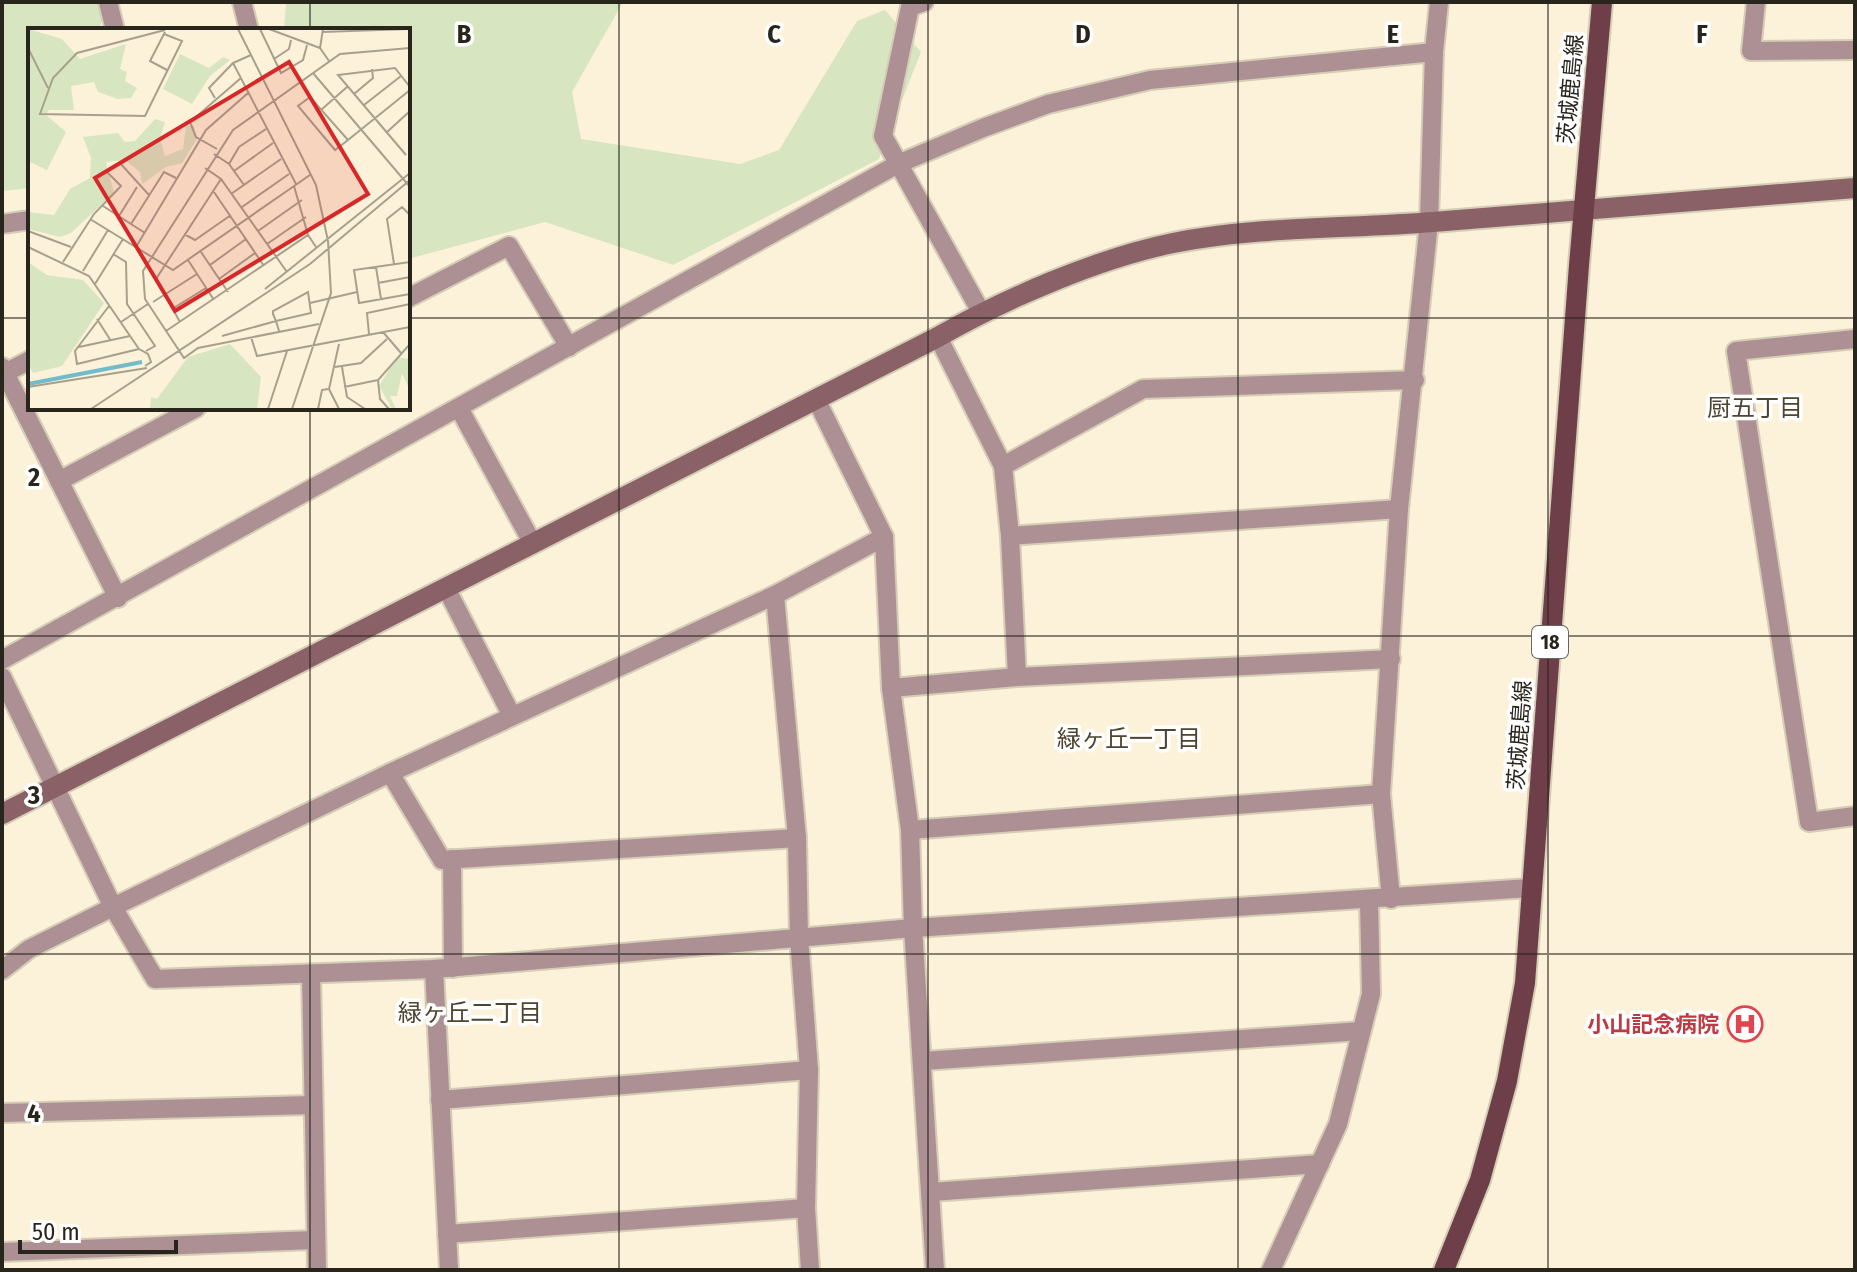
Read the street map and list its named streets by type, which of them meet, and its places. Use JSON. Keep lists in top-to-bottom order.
{
  "streets": {
    "main road": ["茨城鹿島線", "18"]
  },
  "districts": ["厨五丁目", "緑ヶ丘一丁目", "緑ヶ丘二丁目"],
  "places": {
    "hospital": ["小山記念病院"]
  },
  "scale_bar": "50 m",
  "grid": {
    "columns": [
      "B",
      "C",
      "D",
      "E",
      "F"
    ],
    "rows": ["2", "3", "4"]
  }
}
